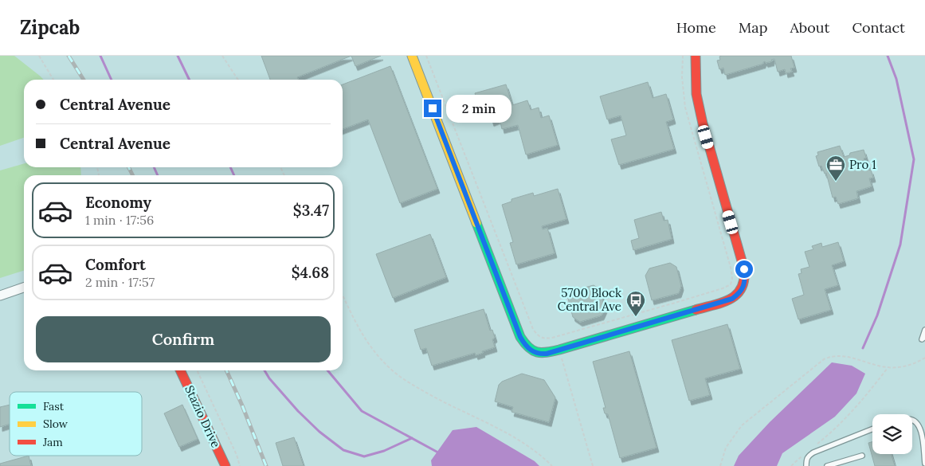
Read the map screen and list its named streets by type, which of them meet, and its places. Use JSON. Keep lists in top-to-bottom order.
{
  "streets": {
    "street": ["Stazio Drive"]
  },
  "places": {
    "office": ["Pro 1"],
    "bus stop": ["5700 Block Central Ave"]
  },
  "legend": ["Fast", "Slow", "Jam"],
  "page": {
    "header": "Zipcab",
    "nav": [
      "Home",
      "Map",
      "About",
      "Contact"
    ],
    "banner": ["Central Avenue", "Central Avenue"],
    "bubble": "2 min",
    "list": [
      {
        "name": "Economy",
        "note": "1 min · 17:56",
        "value": "$3.47"
      },
      {
        "name": "Comfort",
        "note": "2 min · 17:57",
        "value": "$4.68"
      }
    ],
    "buttons": "Confirm"
  }
}
